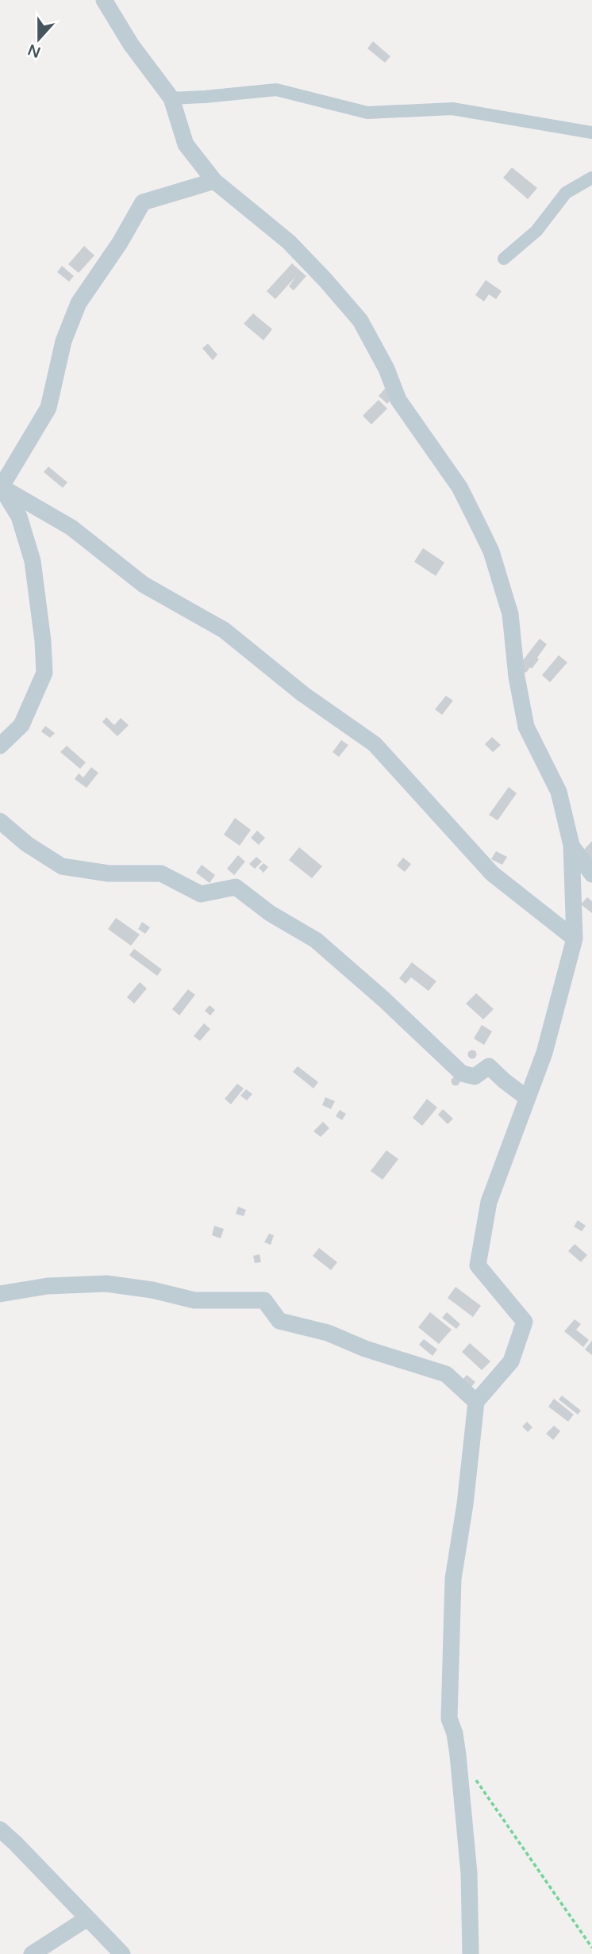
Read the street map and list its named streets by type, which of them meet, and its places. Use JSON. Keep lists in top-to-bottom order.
{
  "north": "bottom"
}
